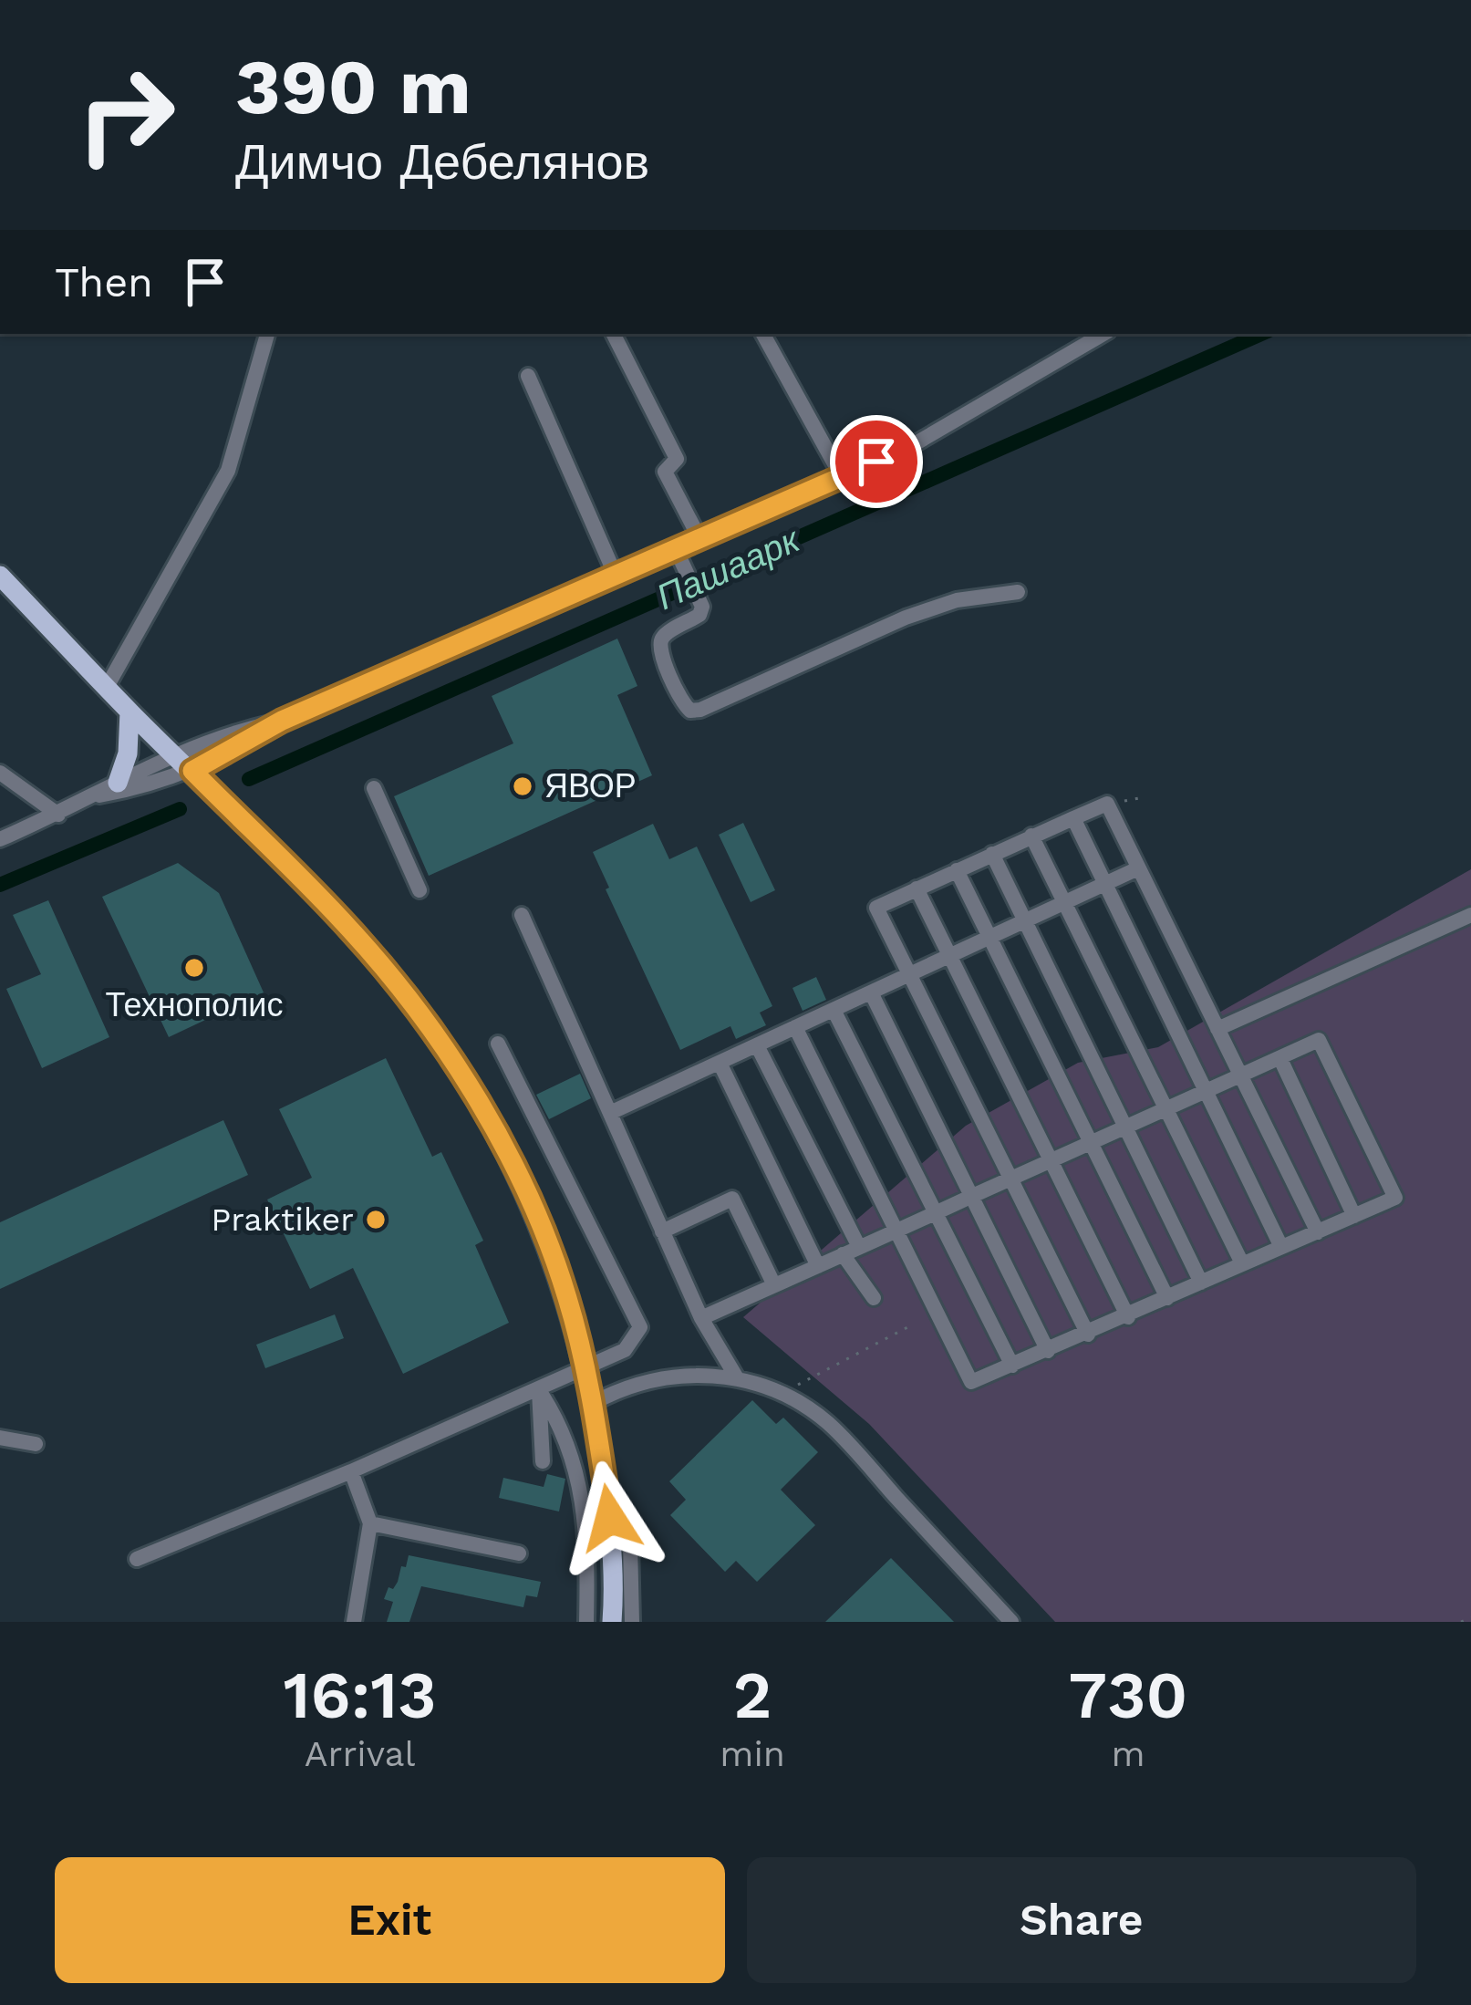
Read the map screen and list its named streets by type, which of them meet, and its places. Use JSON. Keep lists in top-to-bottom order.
{
  "water": ["Пашаарк"],
  "places": ["ЯВОР", "Технополис", "Praktiker"],
  "page": {
    "turn": ["390 m", "Димчо Дебелянов"],
    "then": "Then",
    "eta": [
      "16:13",
      "Arrival",
      "2",
      "min",
      "730",
      "m"
    ],
    "buttons": ["Exit", "Share"]
  }
}
